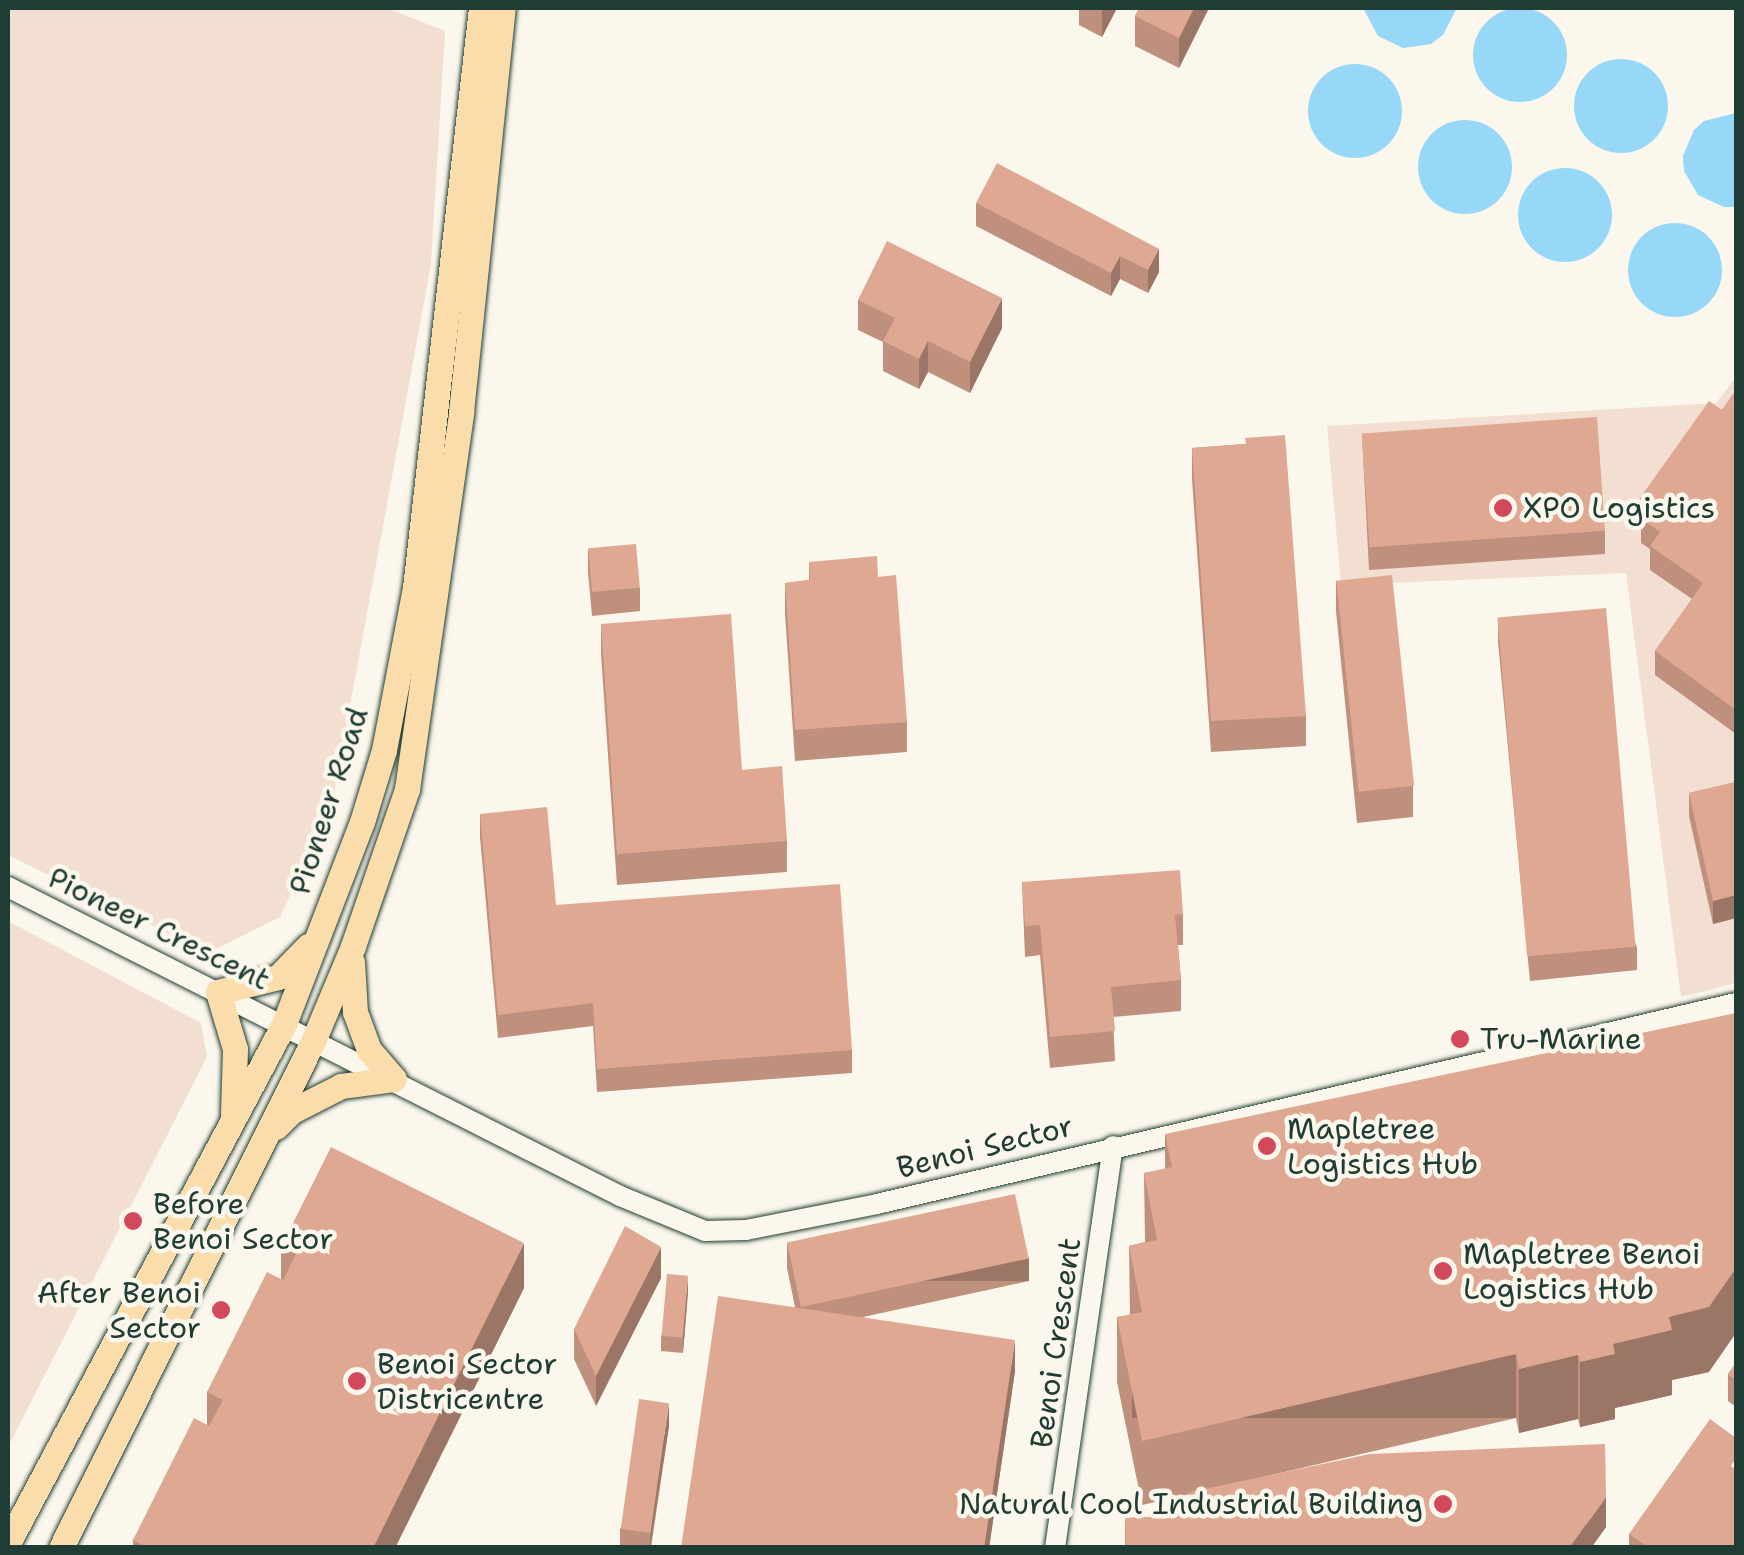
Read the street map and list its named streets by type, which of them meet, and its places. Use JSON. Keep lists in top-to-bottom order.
{
  "streets": {
    "main road": ["Pioneer Road"],
    "street": ["Pioneer Crescent", "Benoi Sector", "Benoi Crescent"]
  },
  "crossings": [
    ["Pioneer Road", "Pioneer Crescent"],
    ["Pioneer Road", "Benoi Sector"],
    ["Pioneer Crescent", "Benoi Sector"],
    ["Benoi Sector", "Benoi Crescent"]
  ],
  "places": [
    "XPO Logistics",
    "Tru-Marine",
    "Mapletree Logistics Hub",
    "Before Benoi Sector",
    "Mapletree Benoi Logistics Hub",
    "After Benoi Sector",
    "Benoi Sector Districentre",
    "Natural Cool Industrial Building"
  ]
}
